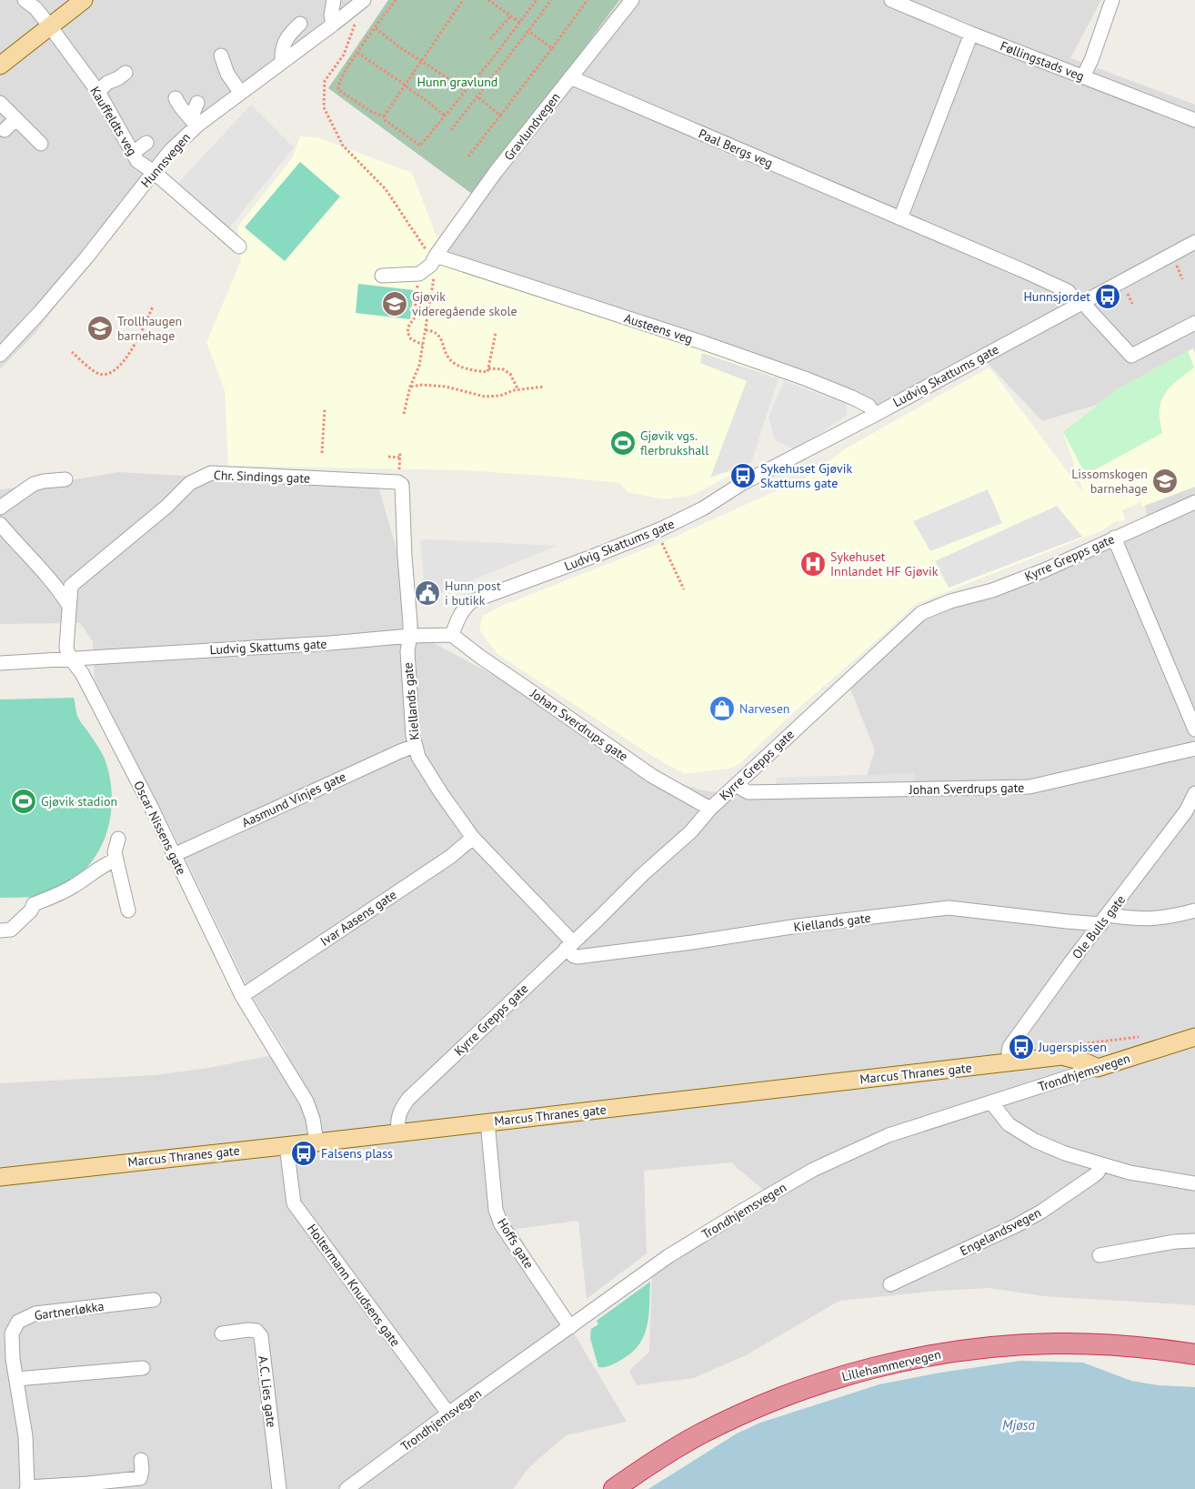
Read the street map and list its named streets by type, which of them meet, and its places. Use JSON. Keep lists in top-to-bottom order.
{
  "streets": {
    "highway": ["Lillehammervegen"],
    "main road": ["Trondhjemsvegen", "Marcus Thranes gate"],
    "street": [
      "Føllingstads veg",
      "Kauffeldts veg",
      "Gravlundvegen",
      "Paal Bergs veg",
      "Hunnsvegen",
      "Austeens veg",
      "Ludvig Skattums gate",
      "Chr. Sindings gate",
      "Kyrre Grepps gate",
      "Kiellands gate",
      "Johan Sverdrups gate",
      "Aasmund Vinjes gate",
      "Oscar Nissens gate",
      "Ivar Aasens gate",
      "Ole Bulls gate",
      "Engelandsvegen",
      "Hoffs gate",
      "Holtermann Knudsens gate",
      "Gartnerløkka",
      "A.C. Lies gate"
    ]
  },
  "crossings": [
    ["Kauffeldts veg", "Hunnsvegen"],
    ["Gravlundvegen", "Paal Bergs veg"],
    ["Gravlundvegen", "Austeens veg"],
    ["Paal Bergs veg", "Ludvig Skattums gate"],
    ["Austeens veg", "Ludvig Skattums gate"],
    ["Ludvig Skattums gate", "Kiellands gate"],
    ["Ludvig Skattums gate", "Johan Sverdrups gate"],
    ["Ludvig Skattums gate", "Oscar Nissens gate"],
    ["Chr. Sindings gate", "Kiellands gate"],
    ["Chr. Sindings gate", "Oscar Nissens gate"],
    ["Kyrre Grepps gate", "Kiellands gate"],
    ["Kyrre Grepps gate", "Johan Sverdrups gate"],
    ["Kyrre Grepps gate", "Marcus Thranes gate"],
    ["Kiellands gate", "Aasmund Vinjes gate"],
    ["Kiellands gate", "Ivar Aasens gate"],
    ["Kiellands gate", "Ole Bulls gate"],
    ["Aasmund Vinjes gate", "Oscar Nissens gate"],
    ["Oscar Nissens gate", "Ivar Aasens gate"],
    ["Oscar Nissens gate", "Marcus Thranes gate"],
    ["Ole Bulls gate", "Marcus Thranes gate"],
    ["Trondhjemsvegen", "Marcus Thranes gate"],
    ["Trondhjemsvegen", "Hoffs gate"],
    ["Trondhjemsvegen", "Holtermann Knudsens gate"],
    ["Marcus Thranes gate", "Hoffs gate"],
    ["Marcus Thranes gate", "Holtermann Knudsens gate"]
  ],
  "water": ["Mjøsa"],
  "parks": ["Hunn gravlund"],
  "places": {
    "bus stop": [
      "Hunnsjordet",
      "Sykehuset Gjøvik Skattums gate",
      "Jugerspissen",
      "Falsens plass"
    ],
    "school or university": ["Gjøvik videregående skole", "Trollhaugen barnehage", "Lissomskogen barnehage"],
    "sports": ["Gjøvik vgs. flerbrukshall", "Gjøvik stadion"],
    "hospital": ["Sykehuset Innlandet HF Gjøvik"],
    "public building": ["Hunn post i butikk"],
    "shop": ["Narvesen"]
  }
}
